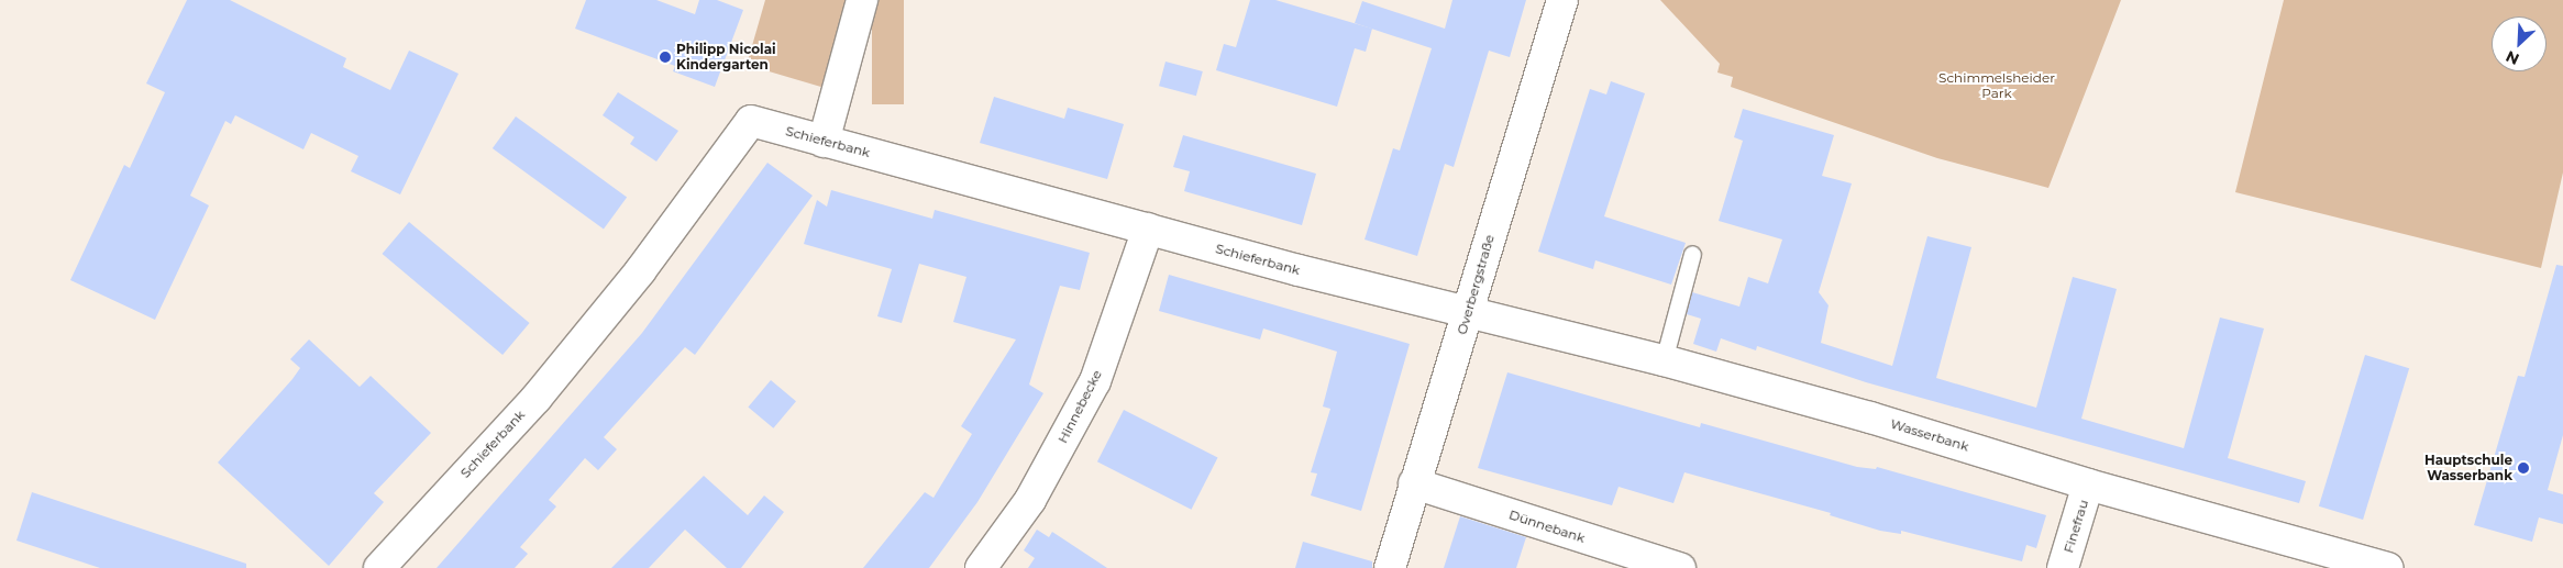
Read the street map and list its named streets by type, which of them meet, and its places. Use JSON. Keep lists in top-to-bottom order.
{
  "streets": {
    "street": [
      "Schieferbank",
      "Overbergstraße",
      "Hinnebecke",
      "Wasserbank",
      "Dünnebank",
      "Finefrau"
    ]
  },
  "crossings": [
    ["Schieferbank", "Overbergstraße"],
    ["Schieferbank", "Hinnebecke"],
    ["Schieferbank", "Wasserbank"],
    ["Overbergstraße", "Wasserbank"],
    ["Overbergstraße", "Dünnebank"],
    ["Wasserbank", "Finefrau"]
  ],
  "parks": ["Schimmelsheider Park"],
  "places": ["Philipp Nicolai Kindergarten", "Hauptschule Wasserbank"],
  "north": "bottom left"
}
